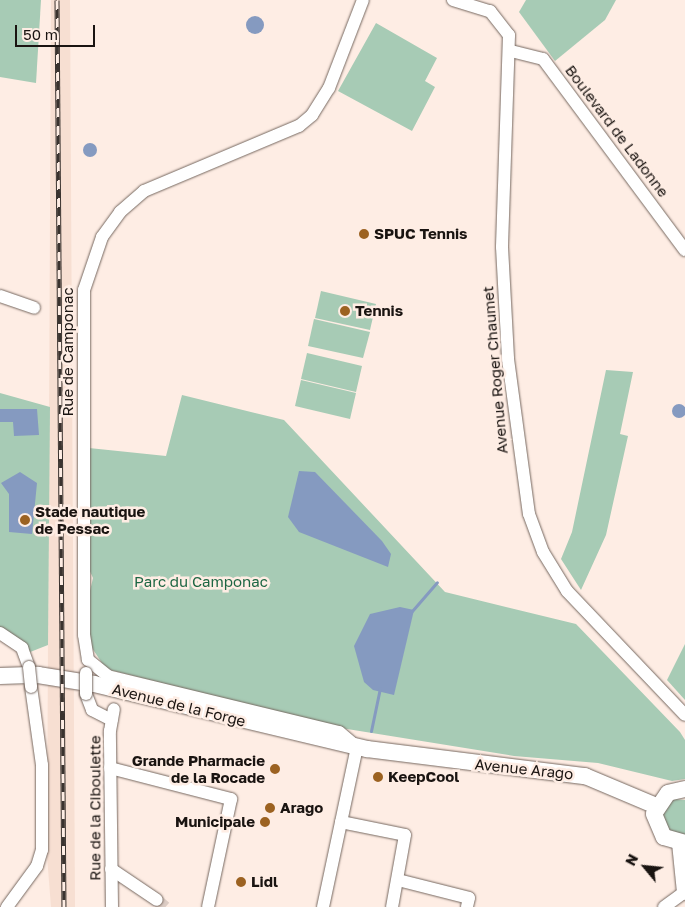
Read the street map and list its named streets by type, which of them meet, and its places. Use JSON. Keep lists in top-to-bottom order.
{
  "streets": {
    "main road": ["Avenue de la Forge", "Avenue Arago"],
    "street": [
      "Boulevard de Ladonne",
      "Rue de Camponac",
      "Avenue Roger Chaumet",
      "Rue de la Ciboulette"
    ]
  },
  "crossings": [
    ["Boulevard de Ladonne", "Avenue Roger Chaumet"],
    ["Rue de Camponac", "Rue de la Ciboulette"],
    ["Avenue de la Forge", "Avenue Arago"]
  ],
  "parks": ["Parc du Camponac"],
  "places": [
    "SPUC Tennis",
    "Tennis",
    "Stade nautique de Pessac",
    "Grande Pharmacie de la Rocade",
    "KeepCool",
    "Arago",
    "Municipale",
    "Lidl"
  ],
  "scale_bar": "50 m",
  "north": "top left"
}
